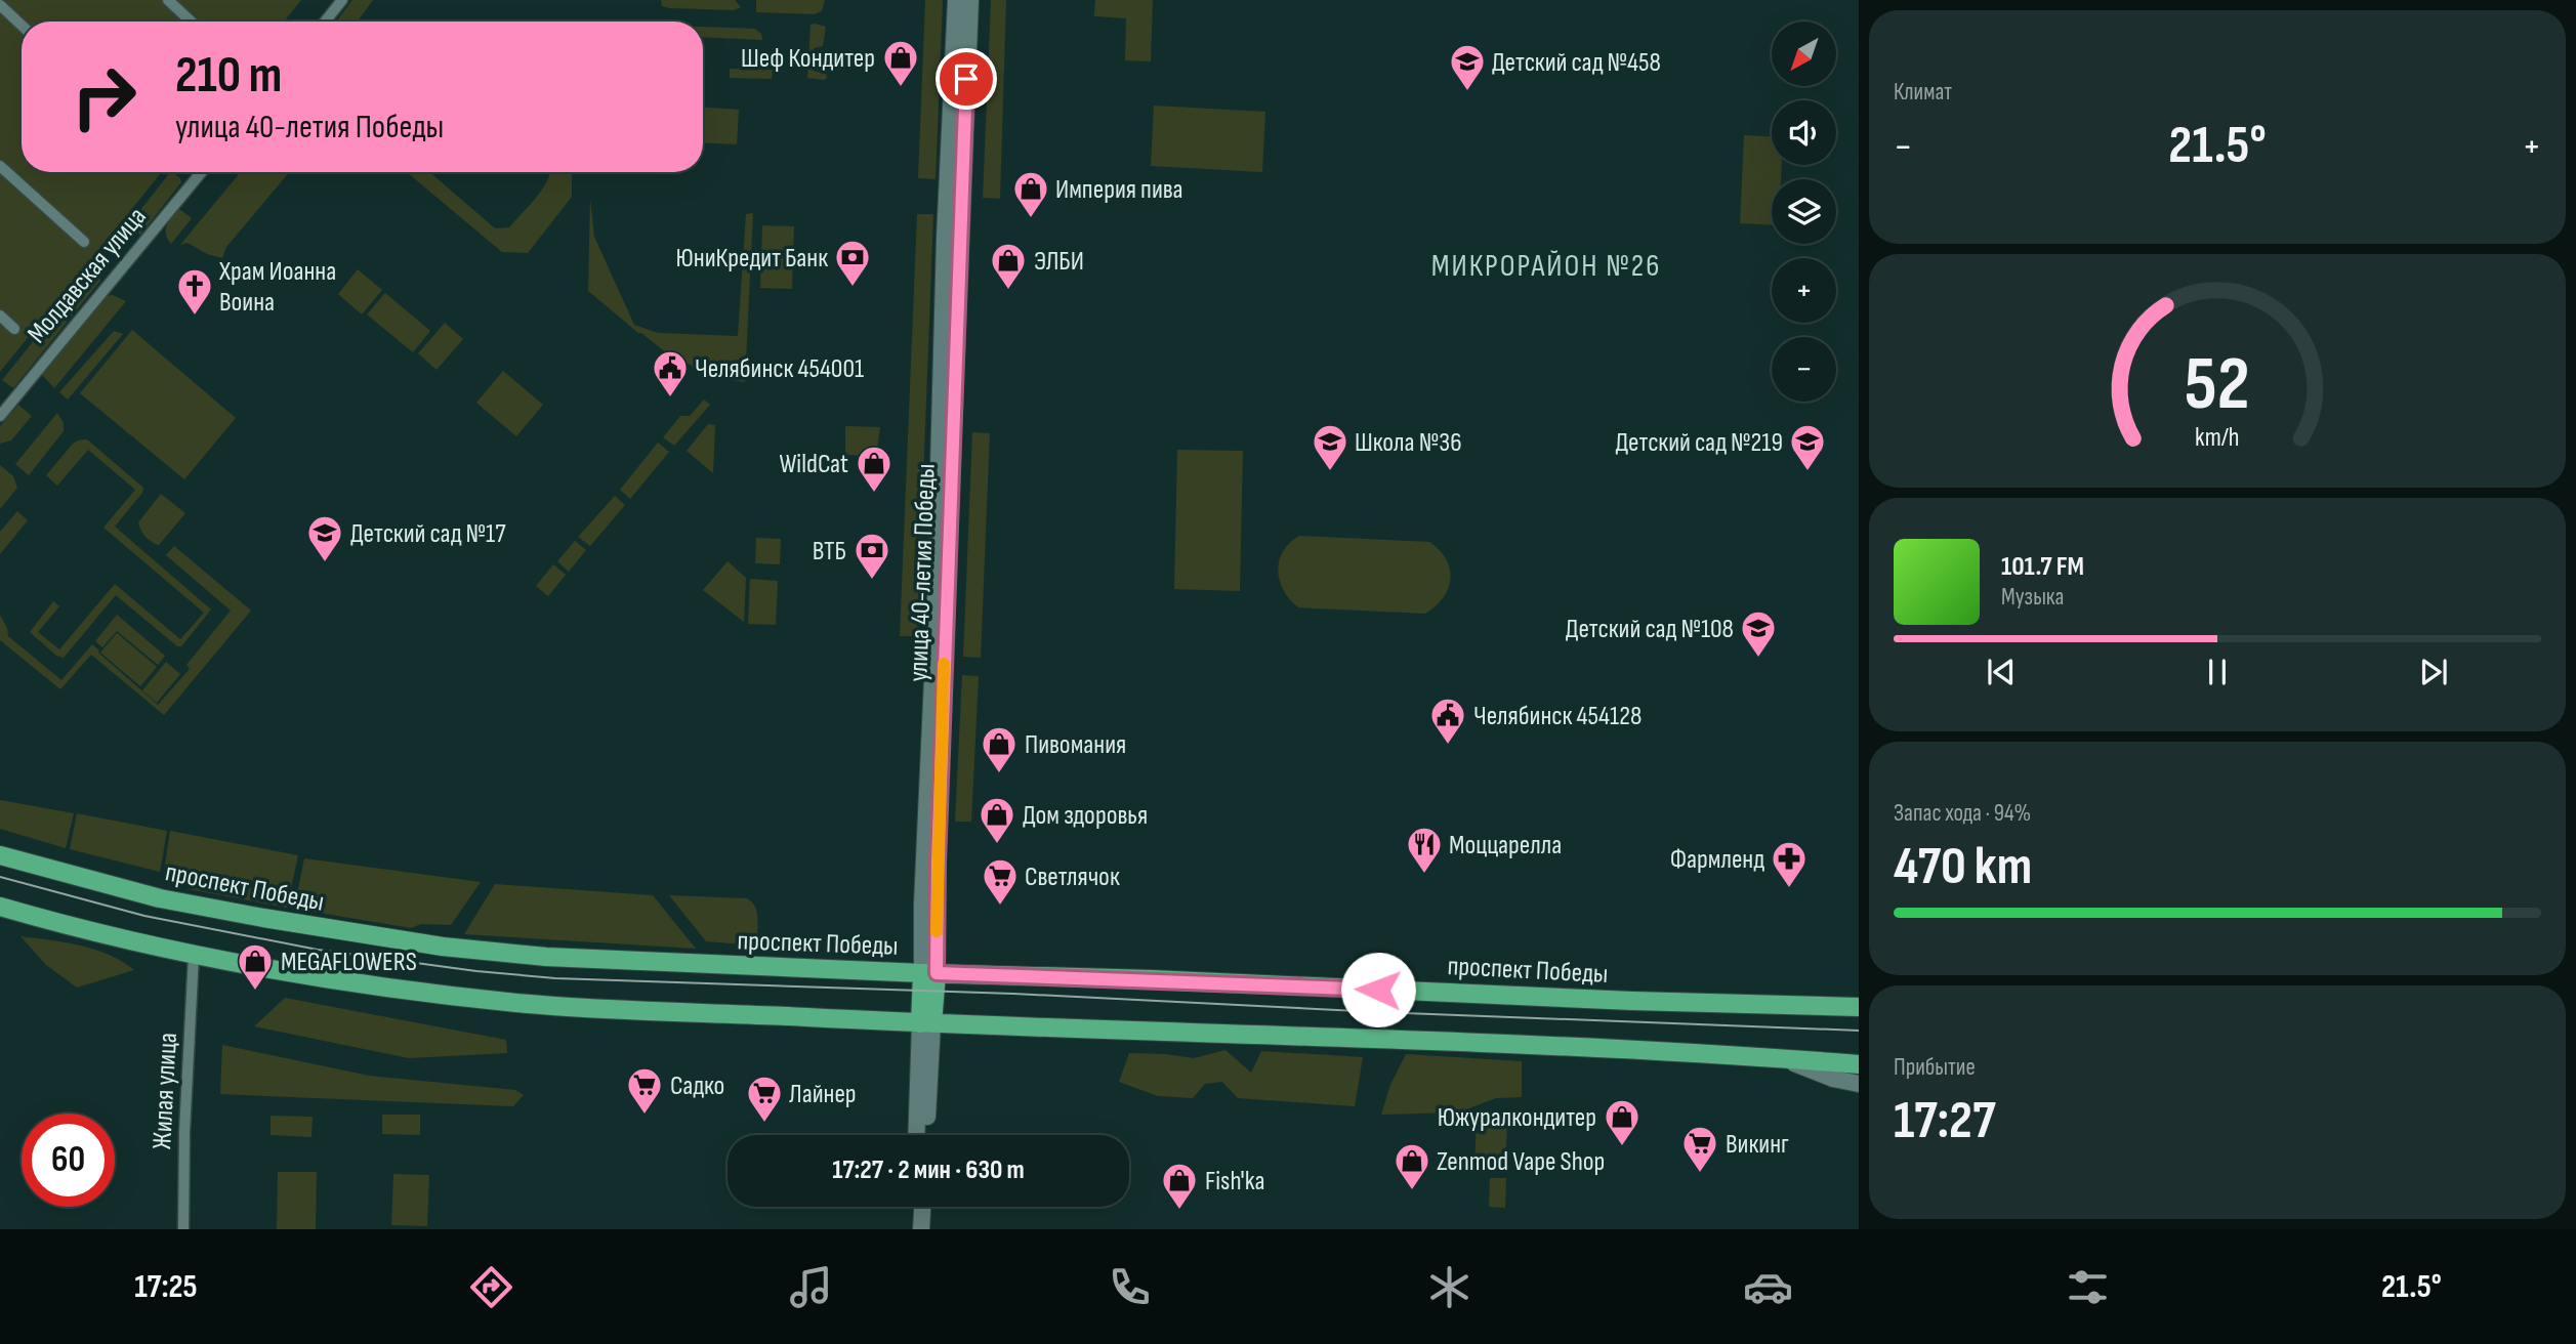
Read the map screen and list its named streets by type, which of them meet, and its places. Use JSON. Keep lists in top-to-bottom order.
{
  "streets": {
    "main road": ["улица 40-летия Победы", "проспект Победы"],
    "street": ["Молдавская улица", "Жилая улица"]
  },
  "crossings": [
    ["улица 40-летия Победы", "проспект Победы"]
  ],
  "districts": ["МИКРОРАЙОН №26"],
  "places": {
    "shop": [
      "Шеф Кондитер",
      "Империя пива",
      "ЭЛБИ",
      "WildCat",
      "Пивомания",
      "Дом здоровья",
      "MEGAFLOWERS",
      "Южуралкондитер",
      "Zenmod Vape Shop",
      "Fish'ka"
    ],
    "school or university": [
      "Детский сад №458",
      "Школа №36",
      "Детский сад №219",
      "Детский сад №17",
      "Детский сад №108"
    ],
    "bank": ["ЮниКредит Банк", "ВТБ"],
    "church": ["Храм Иоанна Воина"],
    "public building": ["Челябинск 454001", "Челябинск 454128"],
    "restaurant": ["Моццарелла"],
    "pharmacy": ["Фармленд"],
    "supermarket": [
      "Светлячок",
      "Садко",
      "Лайнер",
      "Викинг"
    ]
  },
  "north": "bottom left",
  "page": {
    "tile": [
      "Климат",
      ["Запас хода · 94%", "470 km"],
      ["Прибытие", "17:27"]
    ],
    "map_buttons": ["+", "−"],
    "turn": ["210 m", "улица 40-летия Победы"],
    "heat": ["−", "21.5°", "+"],
    "song": ["101.7 FM", "Музыка"],
    "limit": "60",
    "trip": "17:27 · 2 мин · 630 m",
    "tabs": ["17:25", "21.5°"],
    "gauge": ["52", "km/h"]
  }
}
